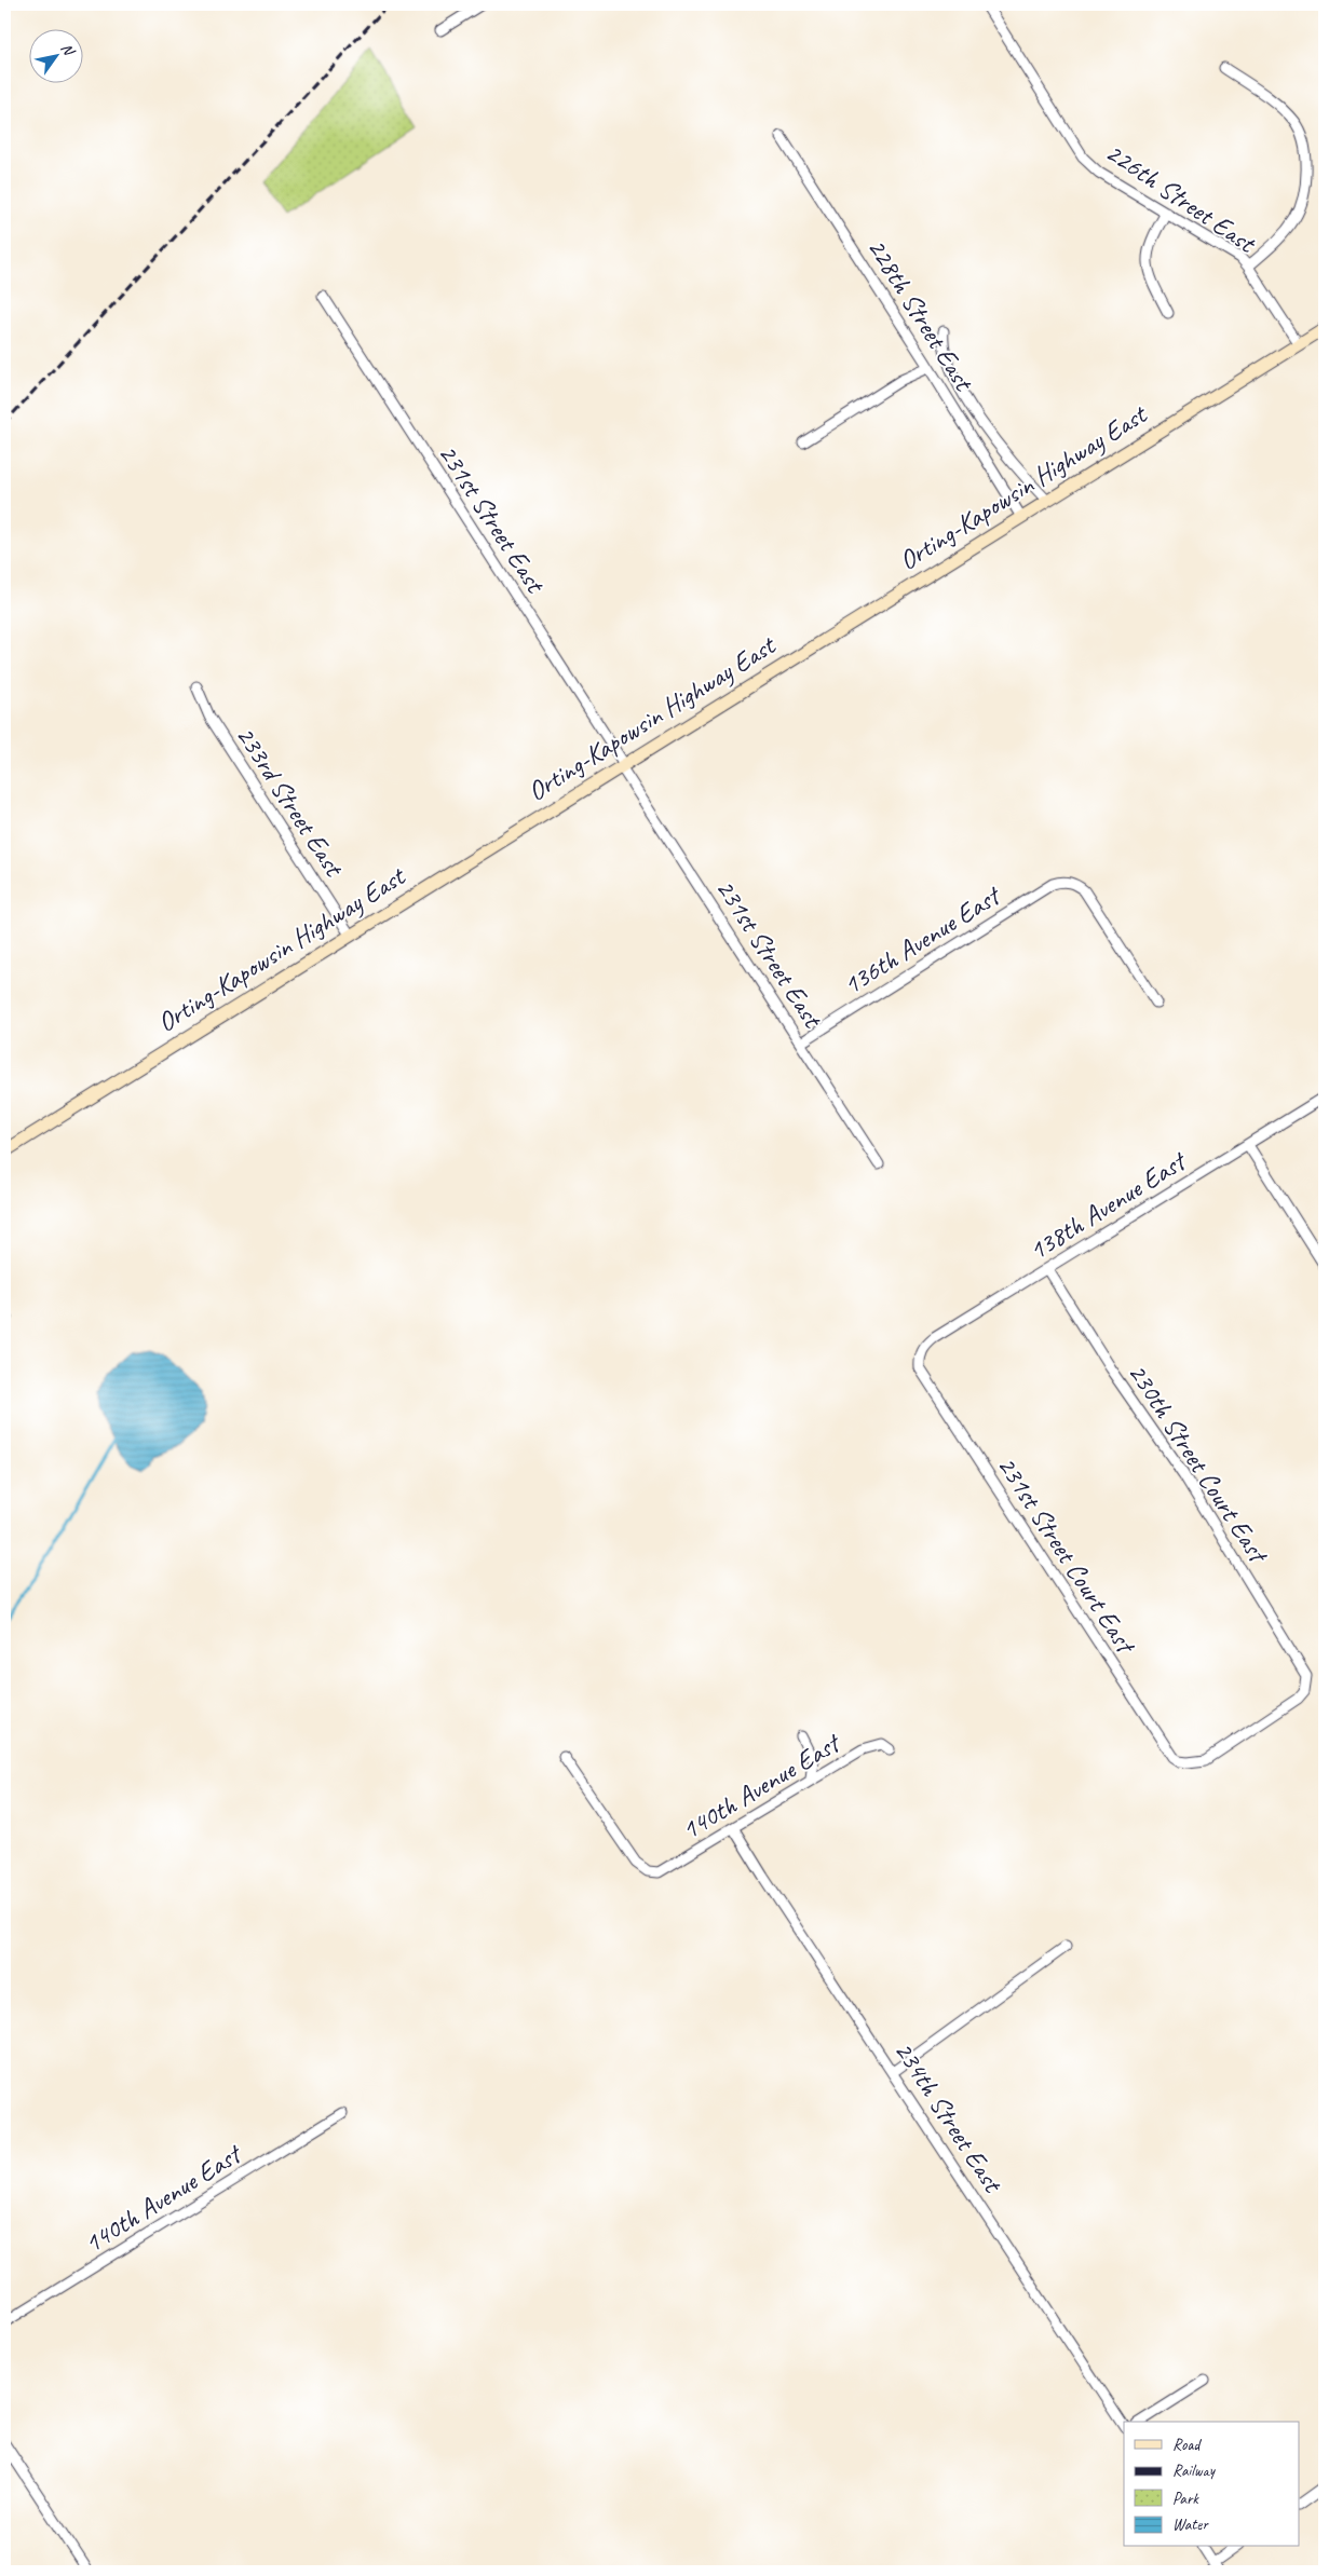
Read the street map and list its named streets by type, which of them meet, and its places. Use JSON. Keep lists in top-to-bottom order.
{
  "streets": {
    "main road": ["Orting-Kapowsin Highway East"],
    "street": [
      "226th Street East",
      "228th Street East",
      "231st Street East",
      "233rd Street East",
      "136th Avenue East",
      "138th Avenue East",
      "230th Street Court East",
      "231st Street Court East",
      "140th Avenue East",
      "234th Street East"
    ]
  },
  "crossings": [
    ["226th Street East", "Orting-Kapowsin Highway East"],
    ["228th Street East", "Orting-Kapowsin Highway East"],
    ["Orting-Kapowsin Highway East", "231st Street East"],
    ["Orting-Kapowsin Highway East", "233rd Street East"],
    ["231st Street East", "136th Avenue East"],
    ["138th Avenue East", "230th Street Court East"],
    ["138th Avenue East", "231st Street Court East"],
    ["230th Street Court East", "231st Street Court East"],
    ["140th Avenue East", "234th Street East"]
  ],
  "legend": [
    "Road",
    "Railway",
    "Park",
    "Water"
  ],
  "north": "top right"
}
